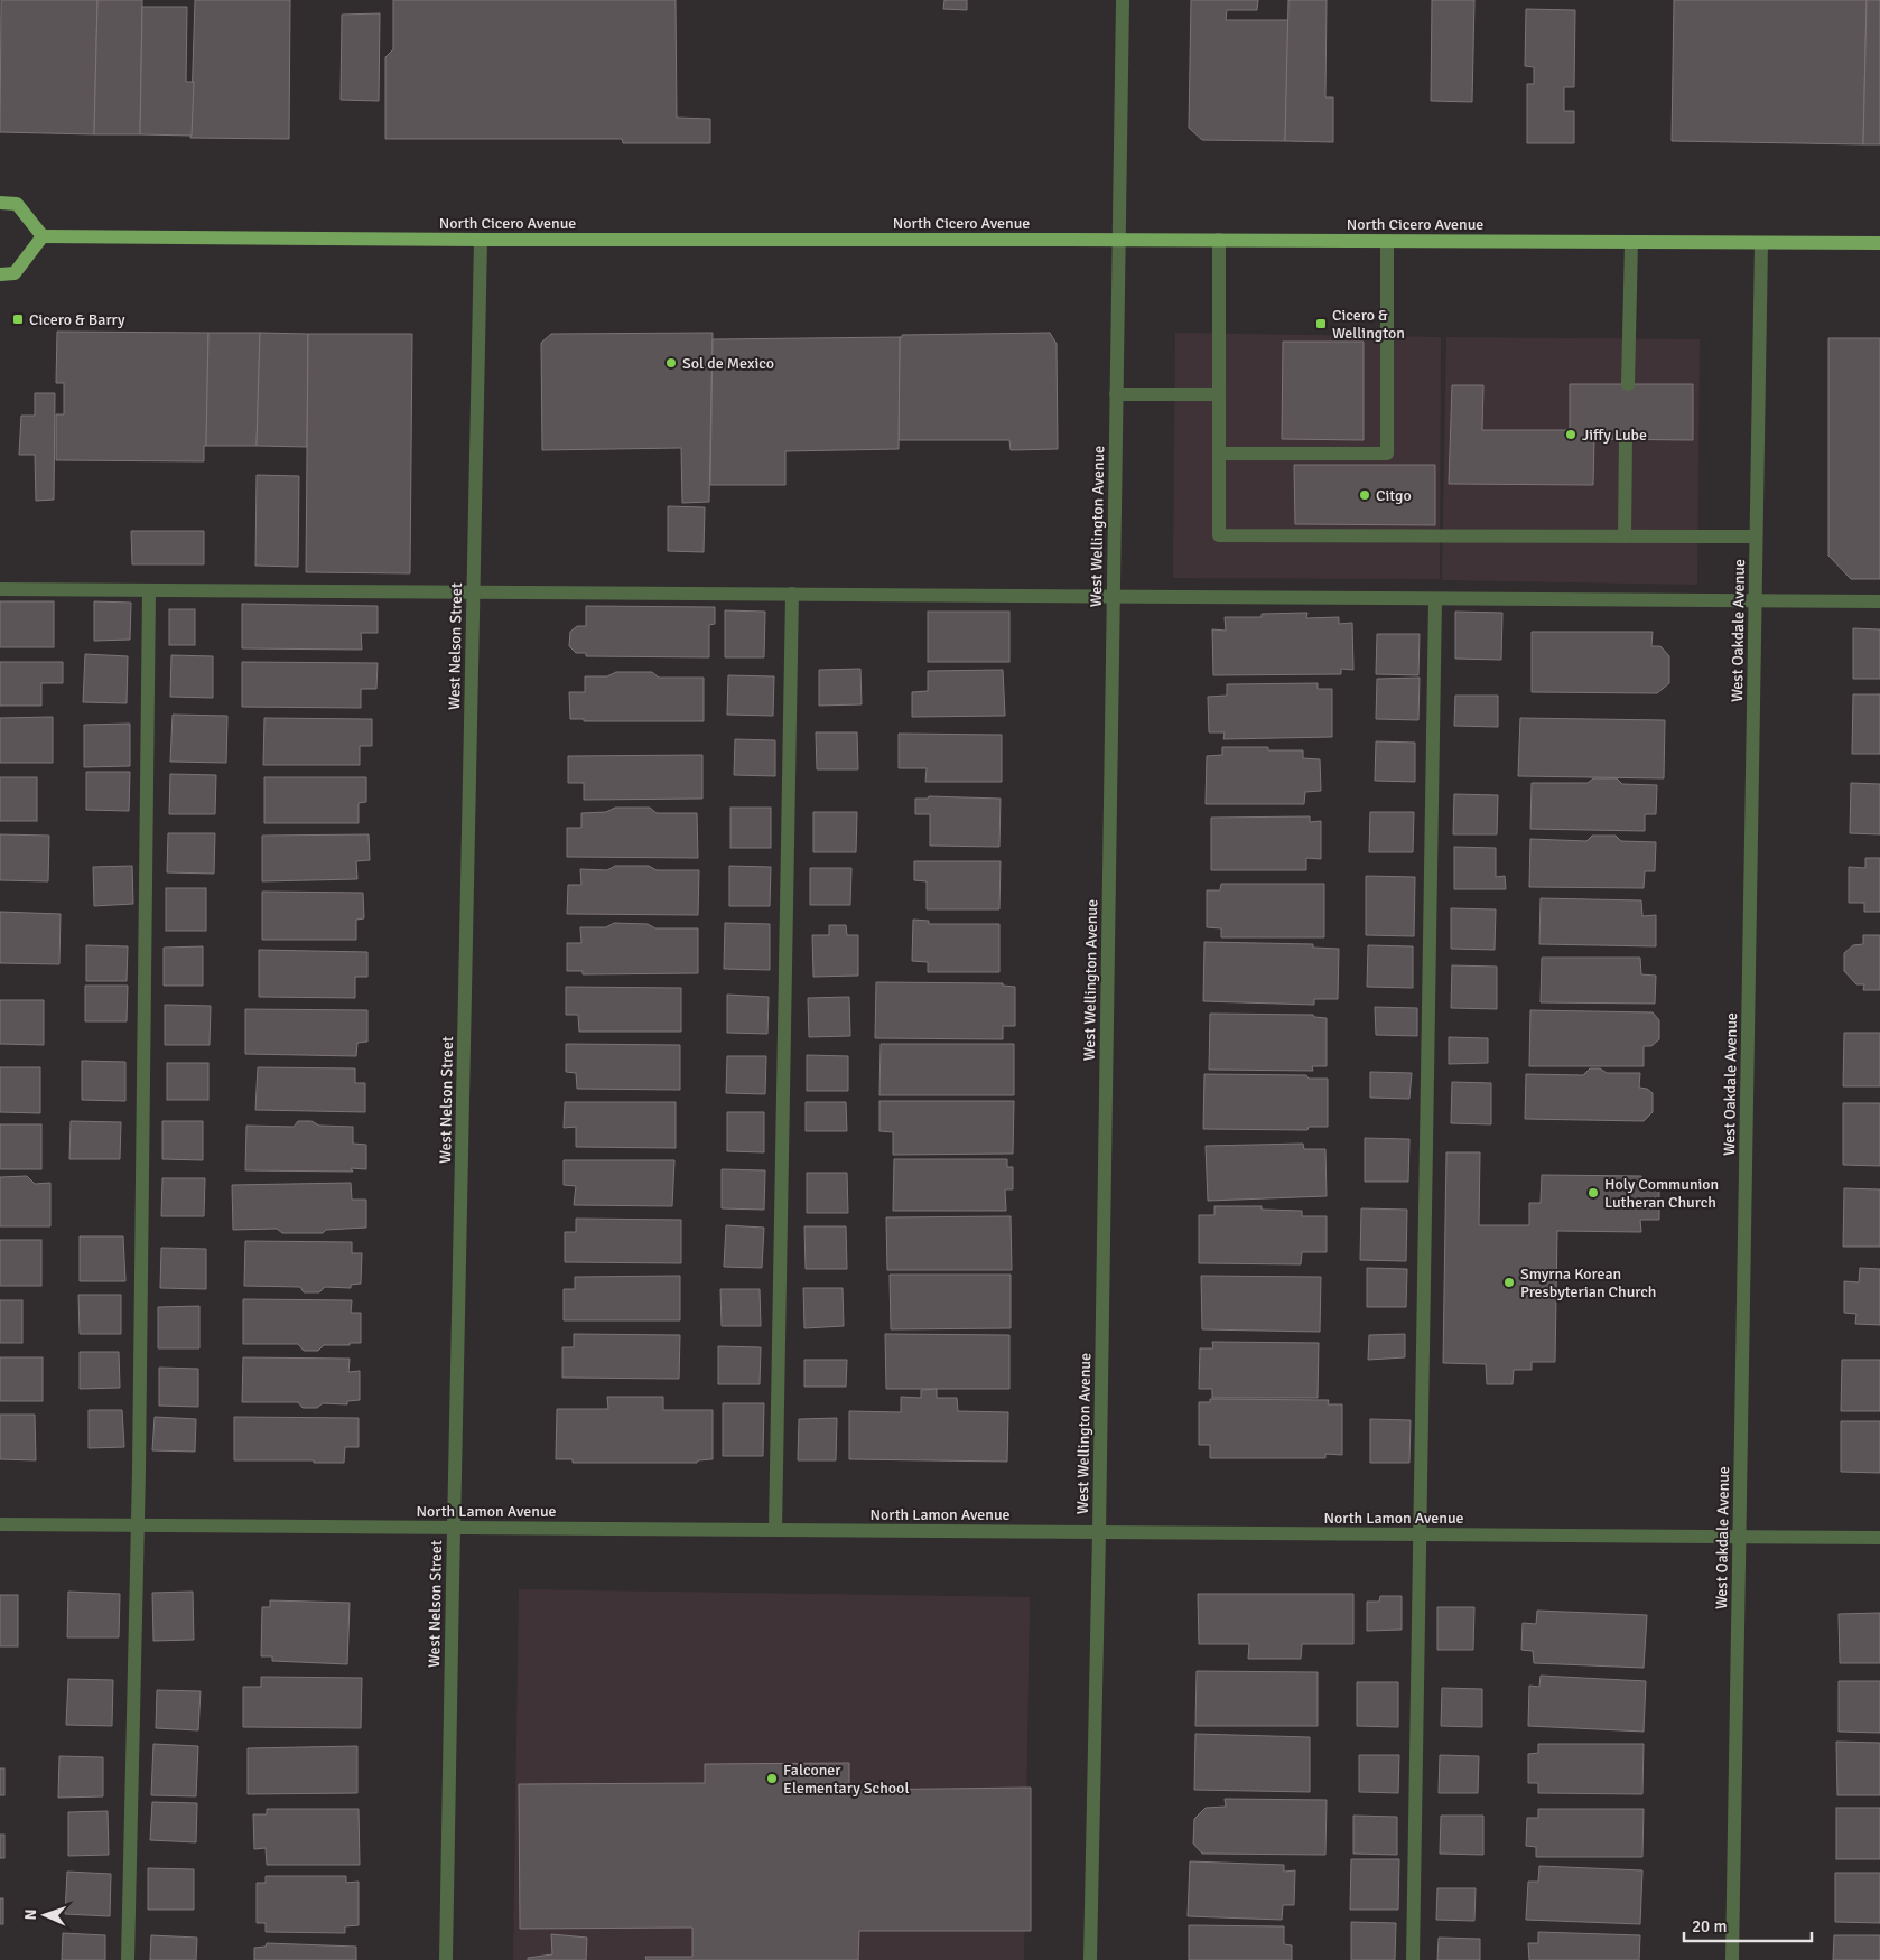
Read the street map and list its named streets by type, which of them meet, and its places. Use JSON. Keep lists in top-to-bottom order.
{
  "streets": {
    "main road": ["North Cicero Avenue"],
    "street": [
      "West Wellington Avenue",
      "West Oakdale Avenue",
      "West Nelson Street",
      "North Lamon Avenue"
    ]
  },
  "crossings": [
    ["North Cicero Avenue", "West Wellington Avenue"],
    ["North Cicero Avenue", "West Oakdale Avenue"],
    ["North Cicero Avenue", "West Nelson Street"],
    ["West Wellington Avenue", "North Lamon Avenue"],
    ["West Oakdale Avenue", "North Lamon Avenue"],
    ["West Nelson Street", "North Lamon Avenue"]
  ],
  "places": {
    "transit": ["Cicero & Barry", "Cicero & Wellington"],
    "other": [
      "Sol de Mexico",
      "Jiffy Lube",
      "Citgo",
      "Holy Communion Lutheran Church",
      "Smyrna Korean Presbyterian Church",
      "Falconer Elementary School"
    ]
  },
  "scale_bar": "20 m",
  "north": "left"
}
